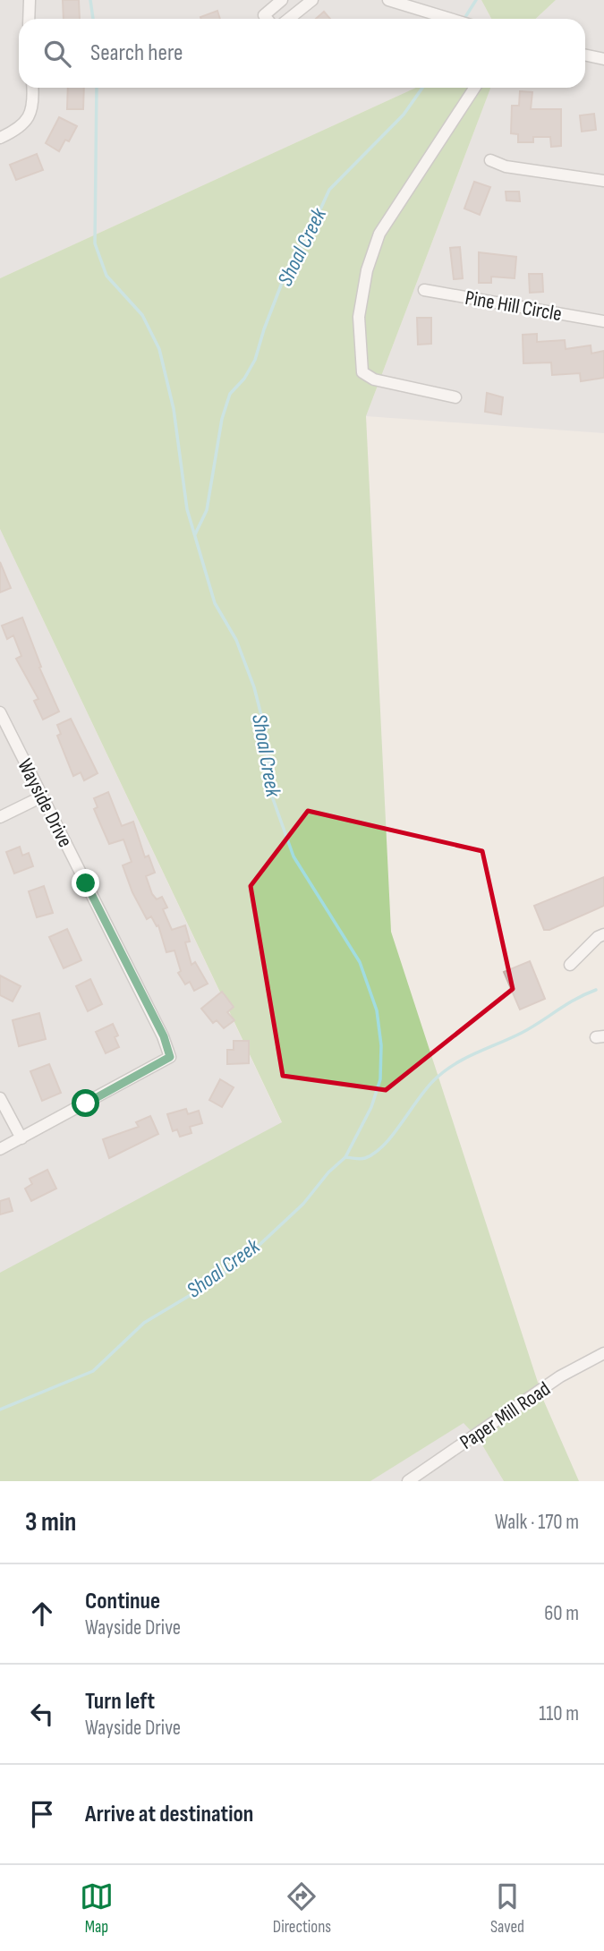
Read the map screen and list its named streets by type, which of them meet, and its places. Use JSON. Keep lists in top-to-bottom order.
{
  "streets": {
    "street": ["Pine Hill Circle", "Wayside Drive", "Paper Mill Road"]
  },
  "water": ["Shoal Creek"],
  "page": {
    "search": "Search here",
    "heading": ["3 min", "Walk · 170 m"],
    "list": [
      ["Continue", "Wayside Drive", "60 m"],
      ["Turn left", "Wayside Drive", "110 m"],
      "Arrive at destination"
    ],
    "nav": ["Map", "Directions", "Saved"]
  }
}
